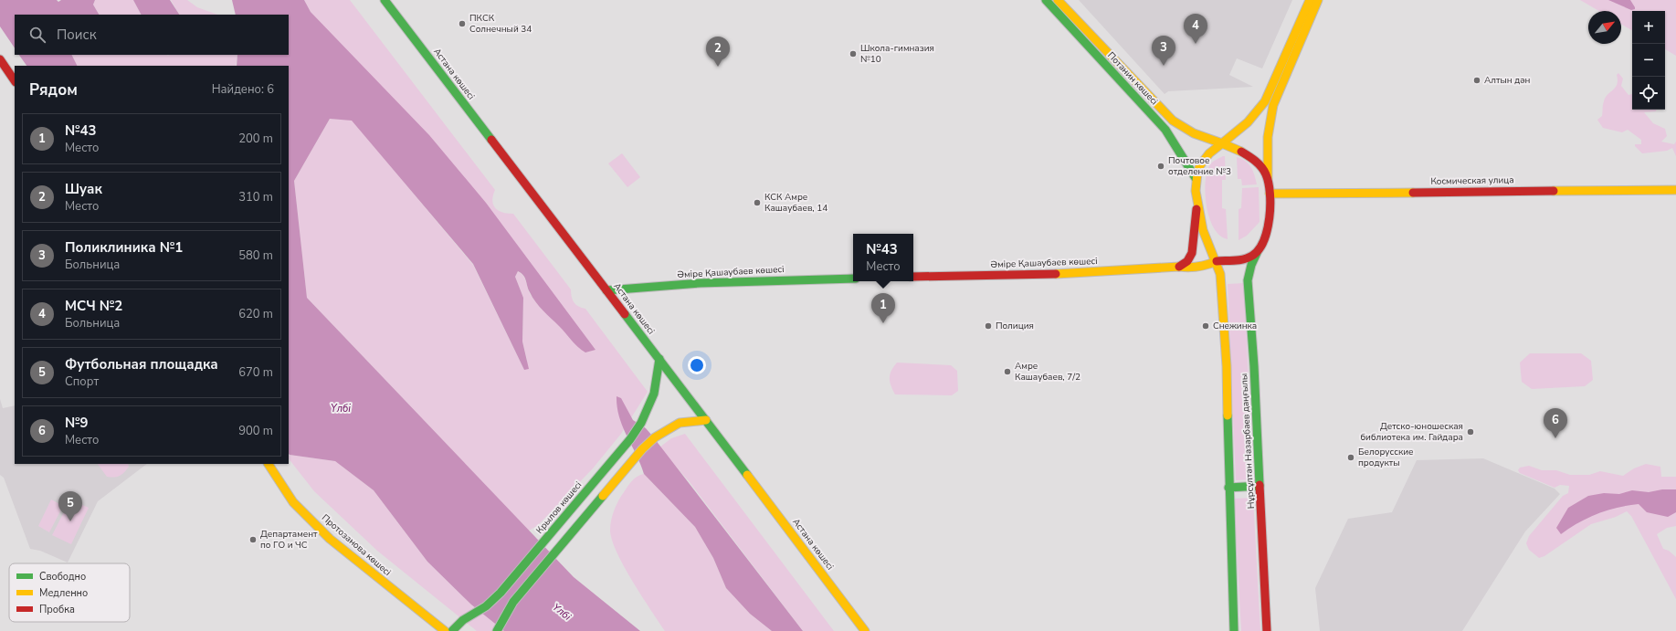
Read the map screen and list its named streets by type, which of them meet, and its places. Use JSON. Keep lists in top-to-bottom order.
{
  "streets": {
    "main road": [
      "Астана көшесі",
      "Потанин көшесі",
      "Космическая улица",
      "Әміре Қашаубаев көшесі",
      "Нұрсұлтан Назарбаев даңғылы",
      "Крылов көшесі",
      "Протозанова көшесі"
    ]
  },
  "crossings": [
    ["Астана көшесі", "Әміре Қашаубаев көшесі"],
    ["Астана көшесі", "Крылов көшесі"],
    ["Потанин көшесі", "Космическая улица"],
    ["Потанин көшесі", "Әміре Қашаубаев көшесі"],
    ["Потанин көшесі", "Нұрсұлтан Назарбаев даңғылы"],
    ["Космическая улица", "Әміре Қашаубаев көшесі"],
    ["Космическая улица", "Нұрсұлтан Назарбаев даңғылы"],
    ["Әміре Қашаубаев көшесі", "Нұрсұлтан Назарбаев даңғылы"]
  ],
  "water": ["Үлбі"],
  "places": [
    "ПКСК Солнечный 34",
    "Школа-гимназия №10",
    "Алтын дән",
    "Почтовое отделение №3",
    "КСК Амре Кашаубаев, 14",
    "Полиция",
    "Снежинка",
    "Амре Кашаубаев, 7/2",
    "Детско-юношеская библиотека им. Гайдара",
    "Белорусские продукты",
    "Департамент по ГО и ЧС"
  ],
  "legend": ["Свободно", "Медленно", "Пробка"],
  "north": "top right",
  "page": {
    "map_buttons": ["+", "−"],
    "pins": [
      "4",
      "3",
      "2",
      "1",
      "6",
      "5"
    ],
    "search": "Поиск",
    "heading": ["Рядом", "Найдено: 6"],
    "list": [
      {
        "mark": "1",
        "name": "№43",
        "note": "Место",
        "value": "200 m"
      },
      {
        "mark": "2",
        "name": "Шуак",
        "note": "Место",
        "value": "310 m"
      },
      {
        "mark": "3",
        "name": "Поликлиника №1",
        "note": "Больница",
        "value": "580 m"
      },
      {
        "mark": "4",
        "name": "МСЧ №2",
        "note": "Больница",
        "value": "620 m"
      },
      {
        "mark": "5",
        "name": "Футбольная площадка",
        "note": "Спорт",
        "value": "670 m"
      },
      {
        "mark": "6",
        "name": "№9",
        "note": "Место",
        "value": "900 m"
      }
    ],
    "popup": ["№43", "Место"]
  }
}
